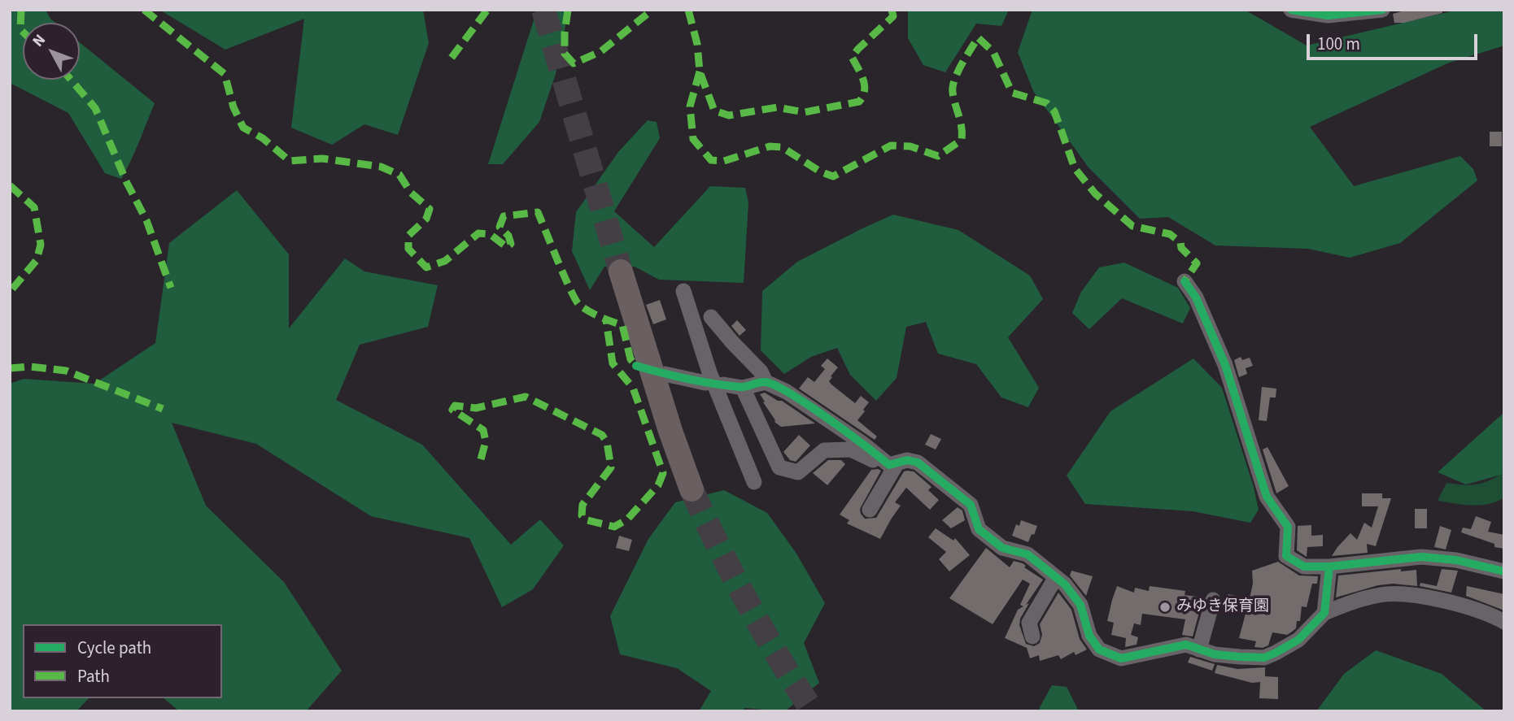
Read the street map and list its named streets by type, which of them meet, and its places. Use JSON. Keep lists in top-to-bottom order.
{
  "places": ["みゆき保育園"],
  "legend": ["Cycle path", "Path"],
  "scale_bar": "100 m",
  "north": "top left"
}
